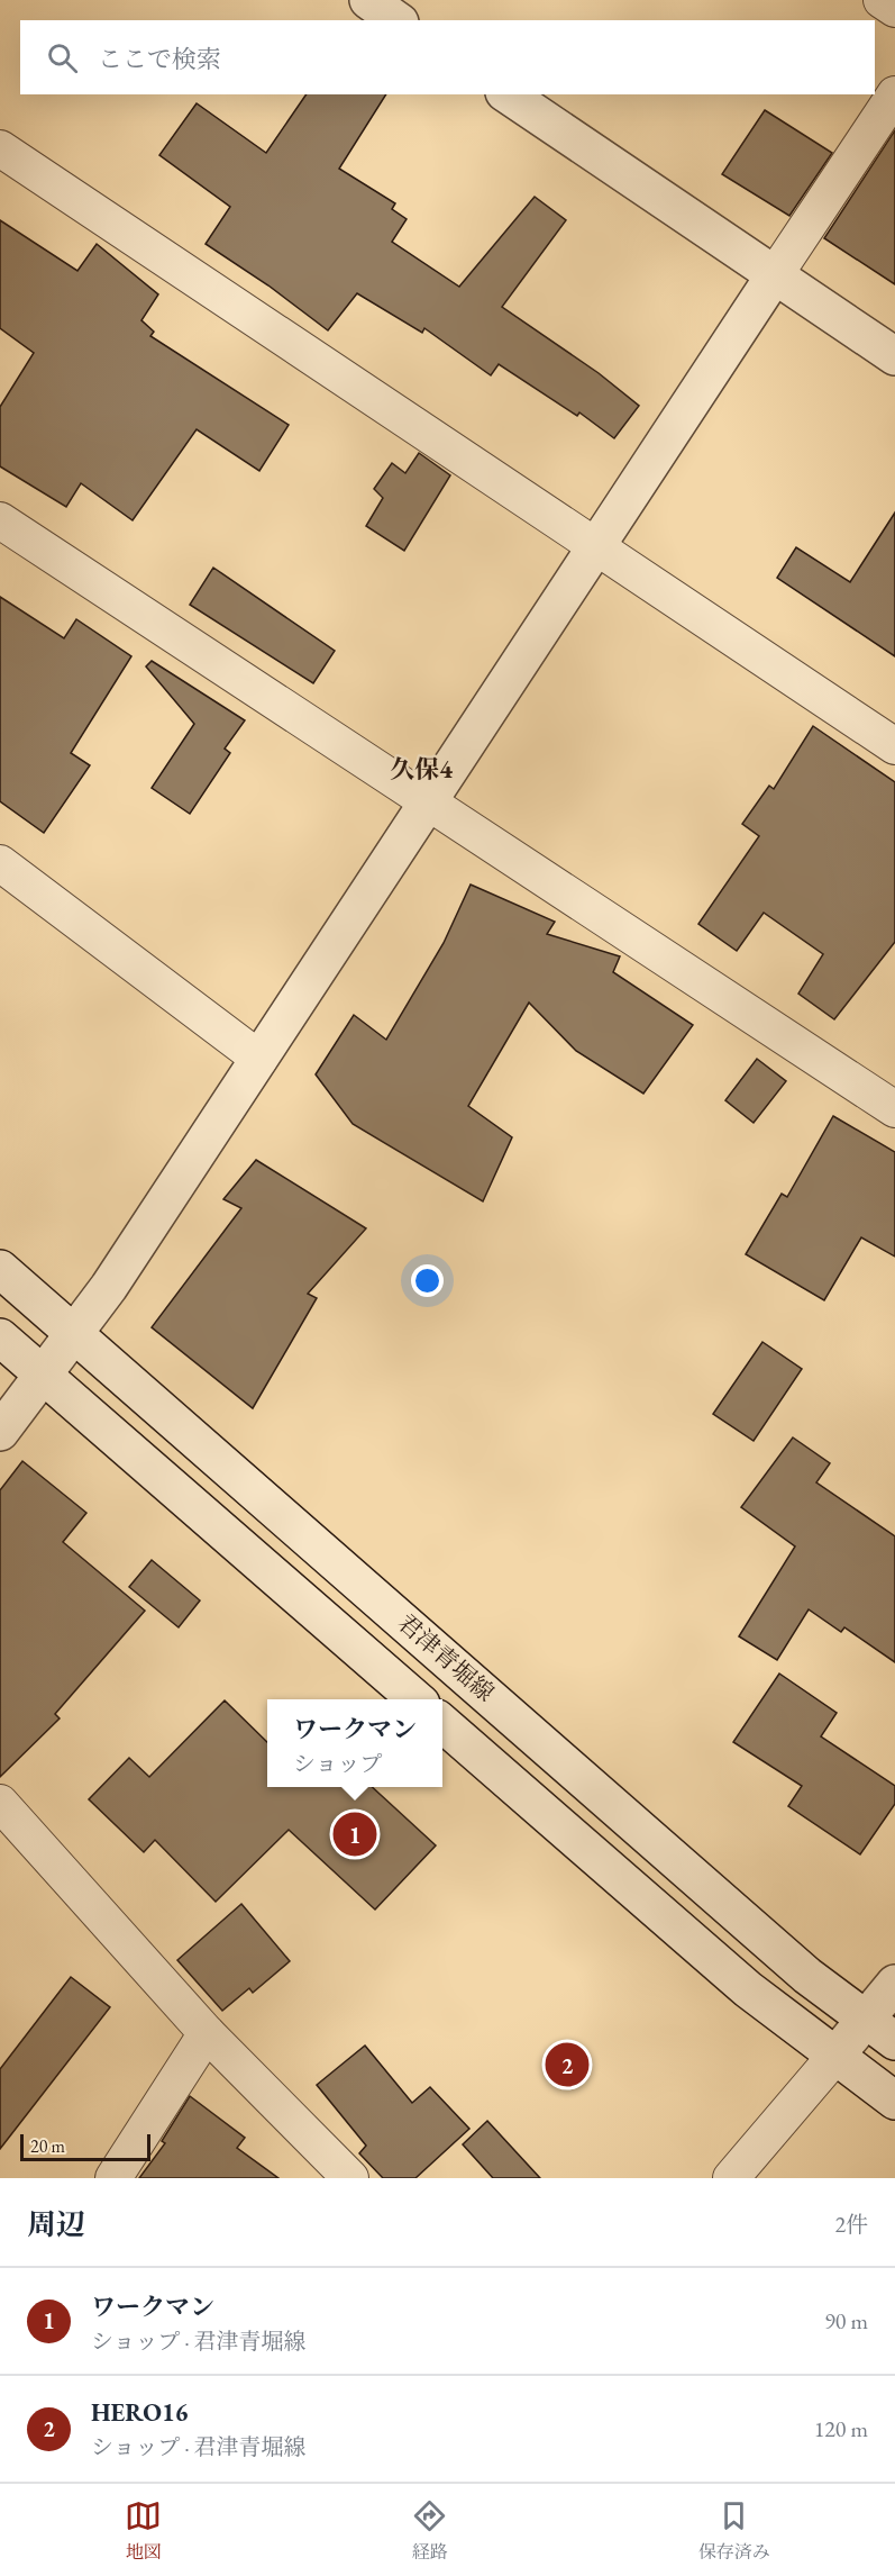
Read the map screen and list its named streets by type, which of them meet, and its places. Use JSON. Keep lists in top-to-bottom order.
{
  "streets": {
    "main road": ["君津青堀線"]
  },
  "districts": ["久保4"],
  "scale_bar": "20 m",
  "page": {
    "search": "ここで検索",
    "popup": ["ワークマン", "ショップ"],
    "pins": ["1", "2"],
    "scale": "20 m",
    "heading": ["周辺", "2件"],
    "list": [
      {
        "mark": "1",
        "name": "ワークマン",
        "note": "ショップ · 君津青堀線",
        "value": "90 m"
      },
      {
        "mark": "2",
        "name": "HERO16",
        "note": "ショップ · 君津青堀線",
        "value": "120 m"
      }
    ],
    "nav": ["地図", "経路", "保存済み"]
  }
}
